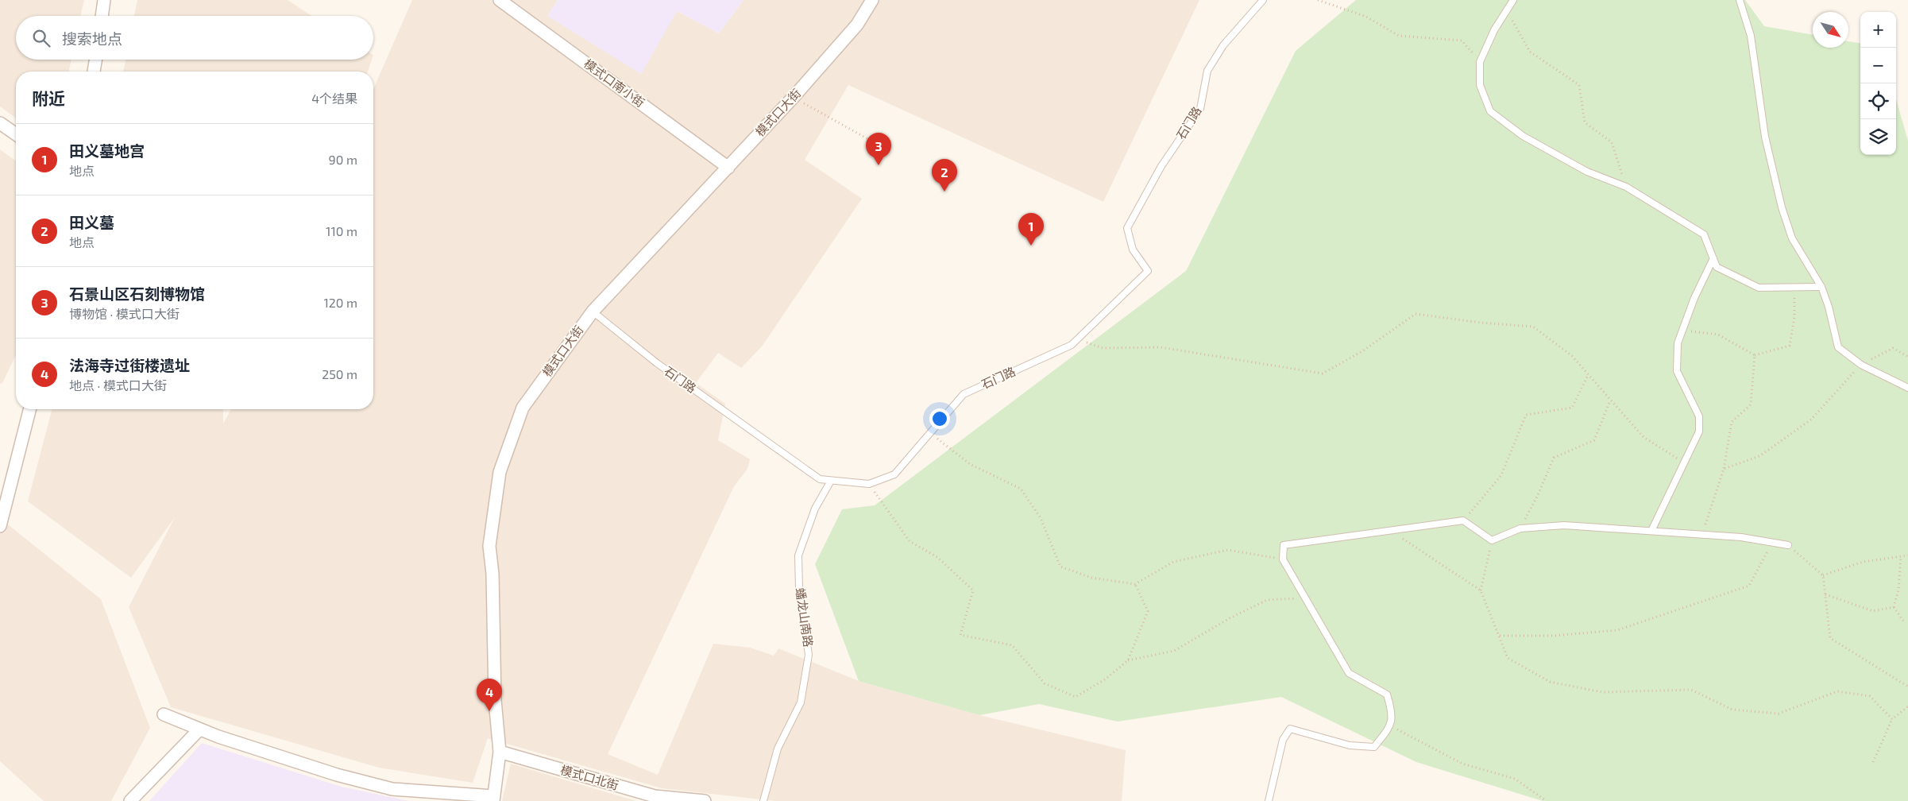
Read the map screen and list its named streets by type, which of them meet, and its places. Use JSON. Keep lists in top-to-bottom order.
{
  "streets": {
    "street": ["模式口南小街", "模式口大街", "模式口北街"],
    "lane": ["石门路", "蟠龙山南路"]
  },
  "crossings": [
    ["模式口南小街", "模式口大街"],
    ["模式口大街", "石门路"],
    ["模式口大街", "模式口北街"],
    ["石门路", "蟠龙山南路"]
  ],
  "north": "bottom right",
  "page": {
    "map_buttons": ["+", "−"],
    "search": "搜索地点",
    "heading": ["附近", "4个结果"],
    "list": [
      {
        "mark": "1",
        "name": "田义墓地宫",
        "note": "地点",
        "value": "90 m"
      },
      {
        "mark": "2",
        "name": "田义墓",
        "note": "地点",
        "value": "110 m"
      },
      {
        "mark": "3",
        "name": "石景山区石刻博物馆",
        "note": "博物馆 · 模式口大街",
        "value": "120 m"
      },
      {
        "mark": "4",
        "name": "法海寺过街楼遗址",
        "note": "地点 · 模式口大街",
        "value": "250 m"
      }
    ],
    "pins": [
      "3",
      "2",
      "1",
      "4"
    ]
  }
}
